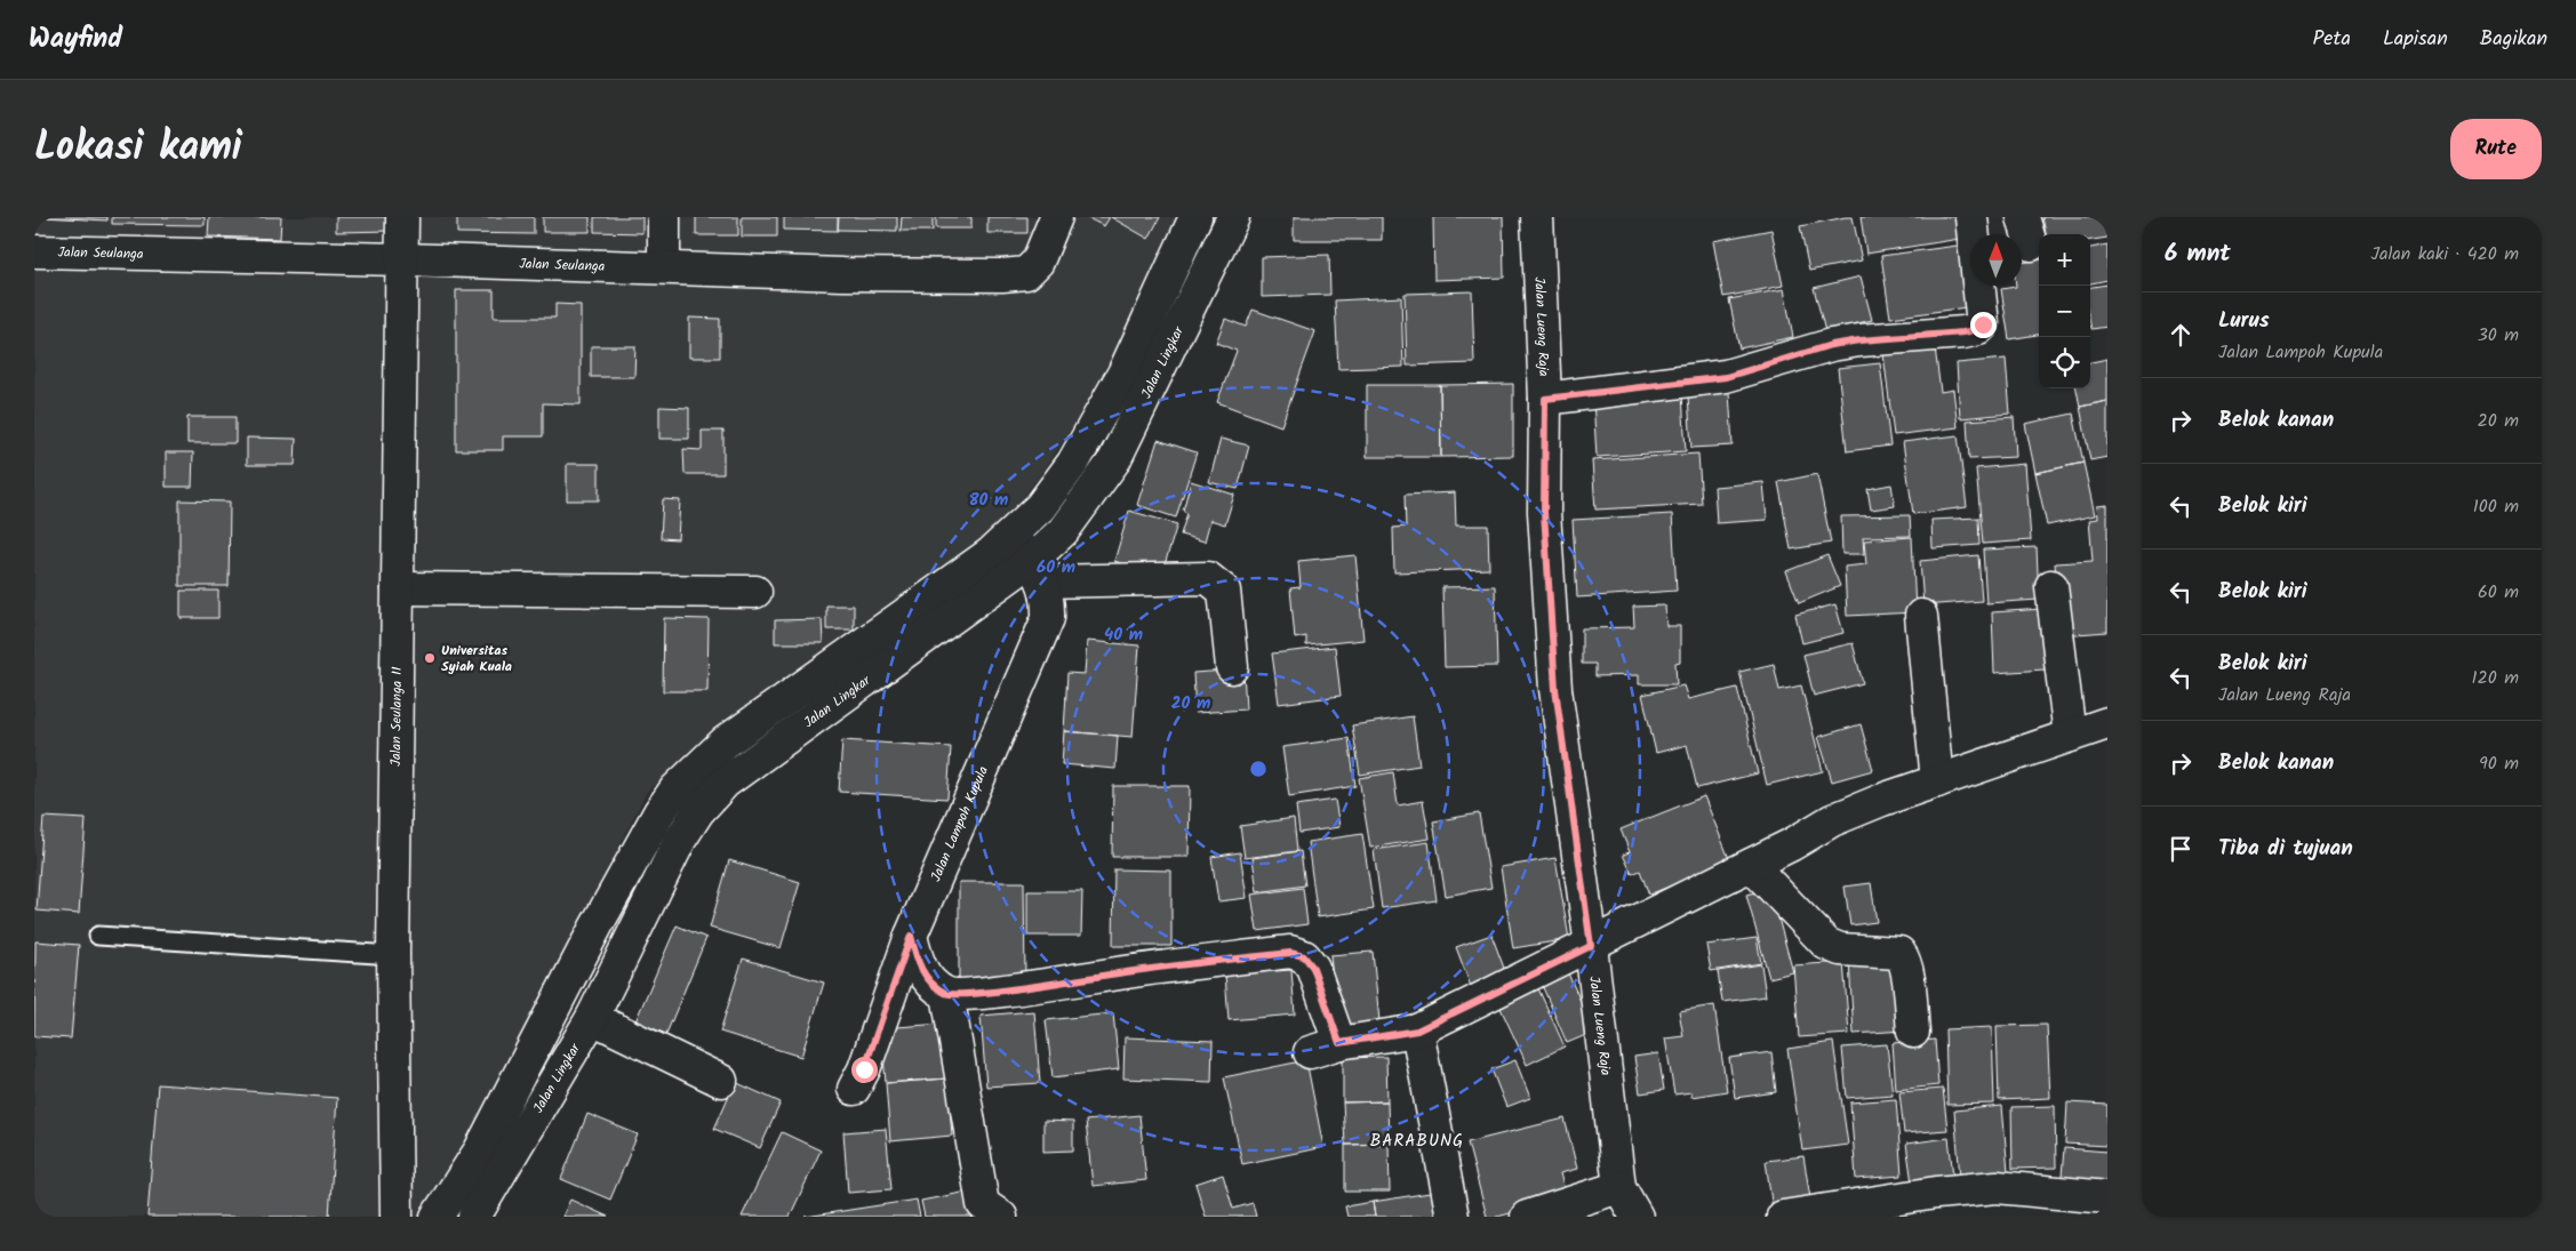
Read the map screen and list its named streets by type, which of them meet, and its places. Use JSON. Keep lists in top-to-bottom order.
{
  "streets": {
    "street": [
      "Jalan Seulanga",
      "Jalan Lueng Raja",
      "Jalan Lingkar",
      "Jalan Seulanga II",
      "Jalan Lampoh Kupula"
    ]
  },
  "crossings": [
    ["Jalan Seulanga", "Jalan Seulanga II"],
    ["Jalan Lingkar", "Jalan Lampoh Kupula"]
  ],
  "districts": ["BARABUNG"],
  "places": ["Universitas Syiah Kuala"],
  "north": "top",
  "page": {
    "header": "Wayfind",
    "nav": ["Peta", "Lapisan", "Bagikan"],
    "title": "Lokasi kami",
    "buttons": "Rute",
    "heading": ["6 mnt", "Jalan kaki · 420 m"],
    "map_buttons": ["+", "−"],
    "list": [
      ["Lurus", "Jalan Lampoh Kupula", "30 m"],
      ["Belok kanan", "20 m"],
      ["Belok kiri", "100 m"],
      ["Belok kiri", "60 m"],
      ["Belok kiri", "Jalan Lueng Raja", "120 m"],
      ["Belok kanan", "90 m"],
      "Tiba di tujuan"
    ]
  },
  "rings": [
    "80 m",
    "60 m",
    "40 m",
    "20 m"
  ]
}
